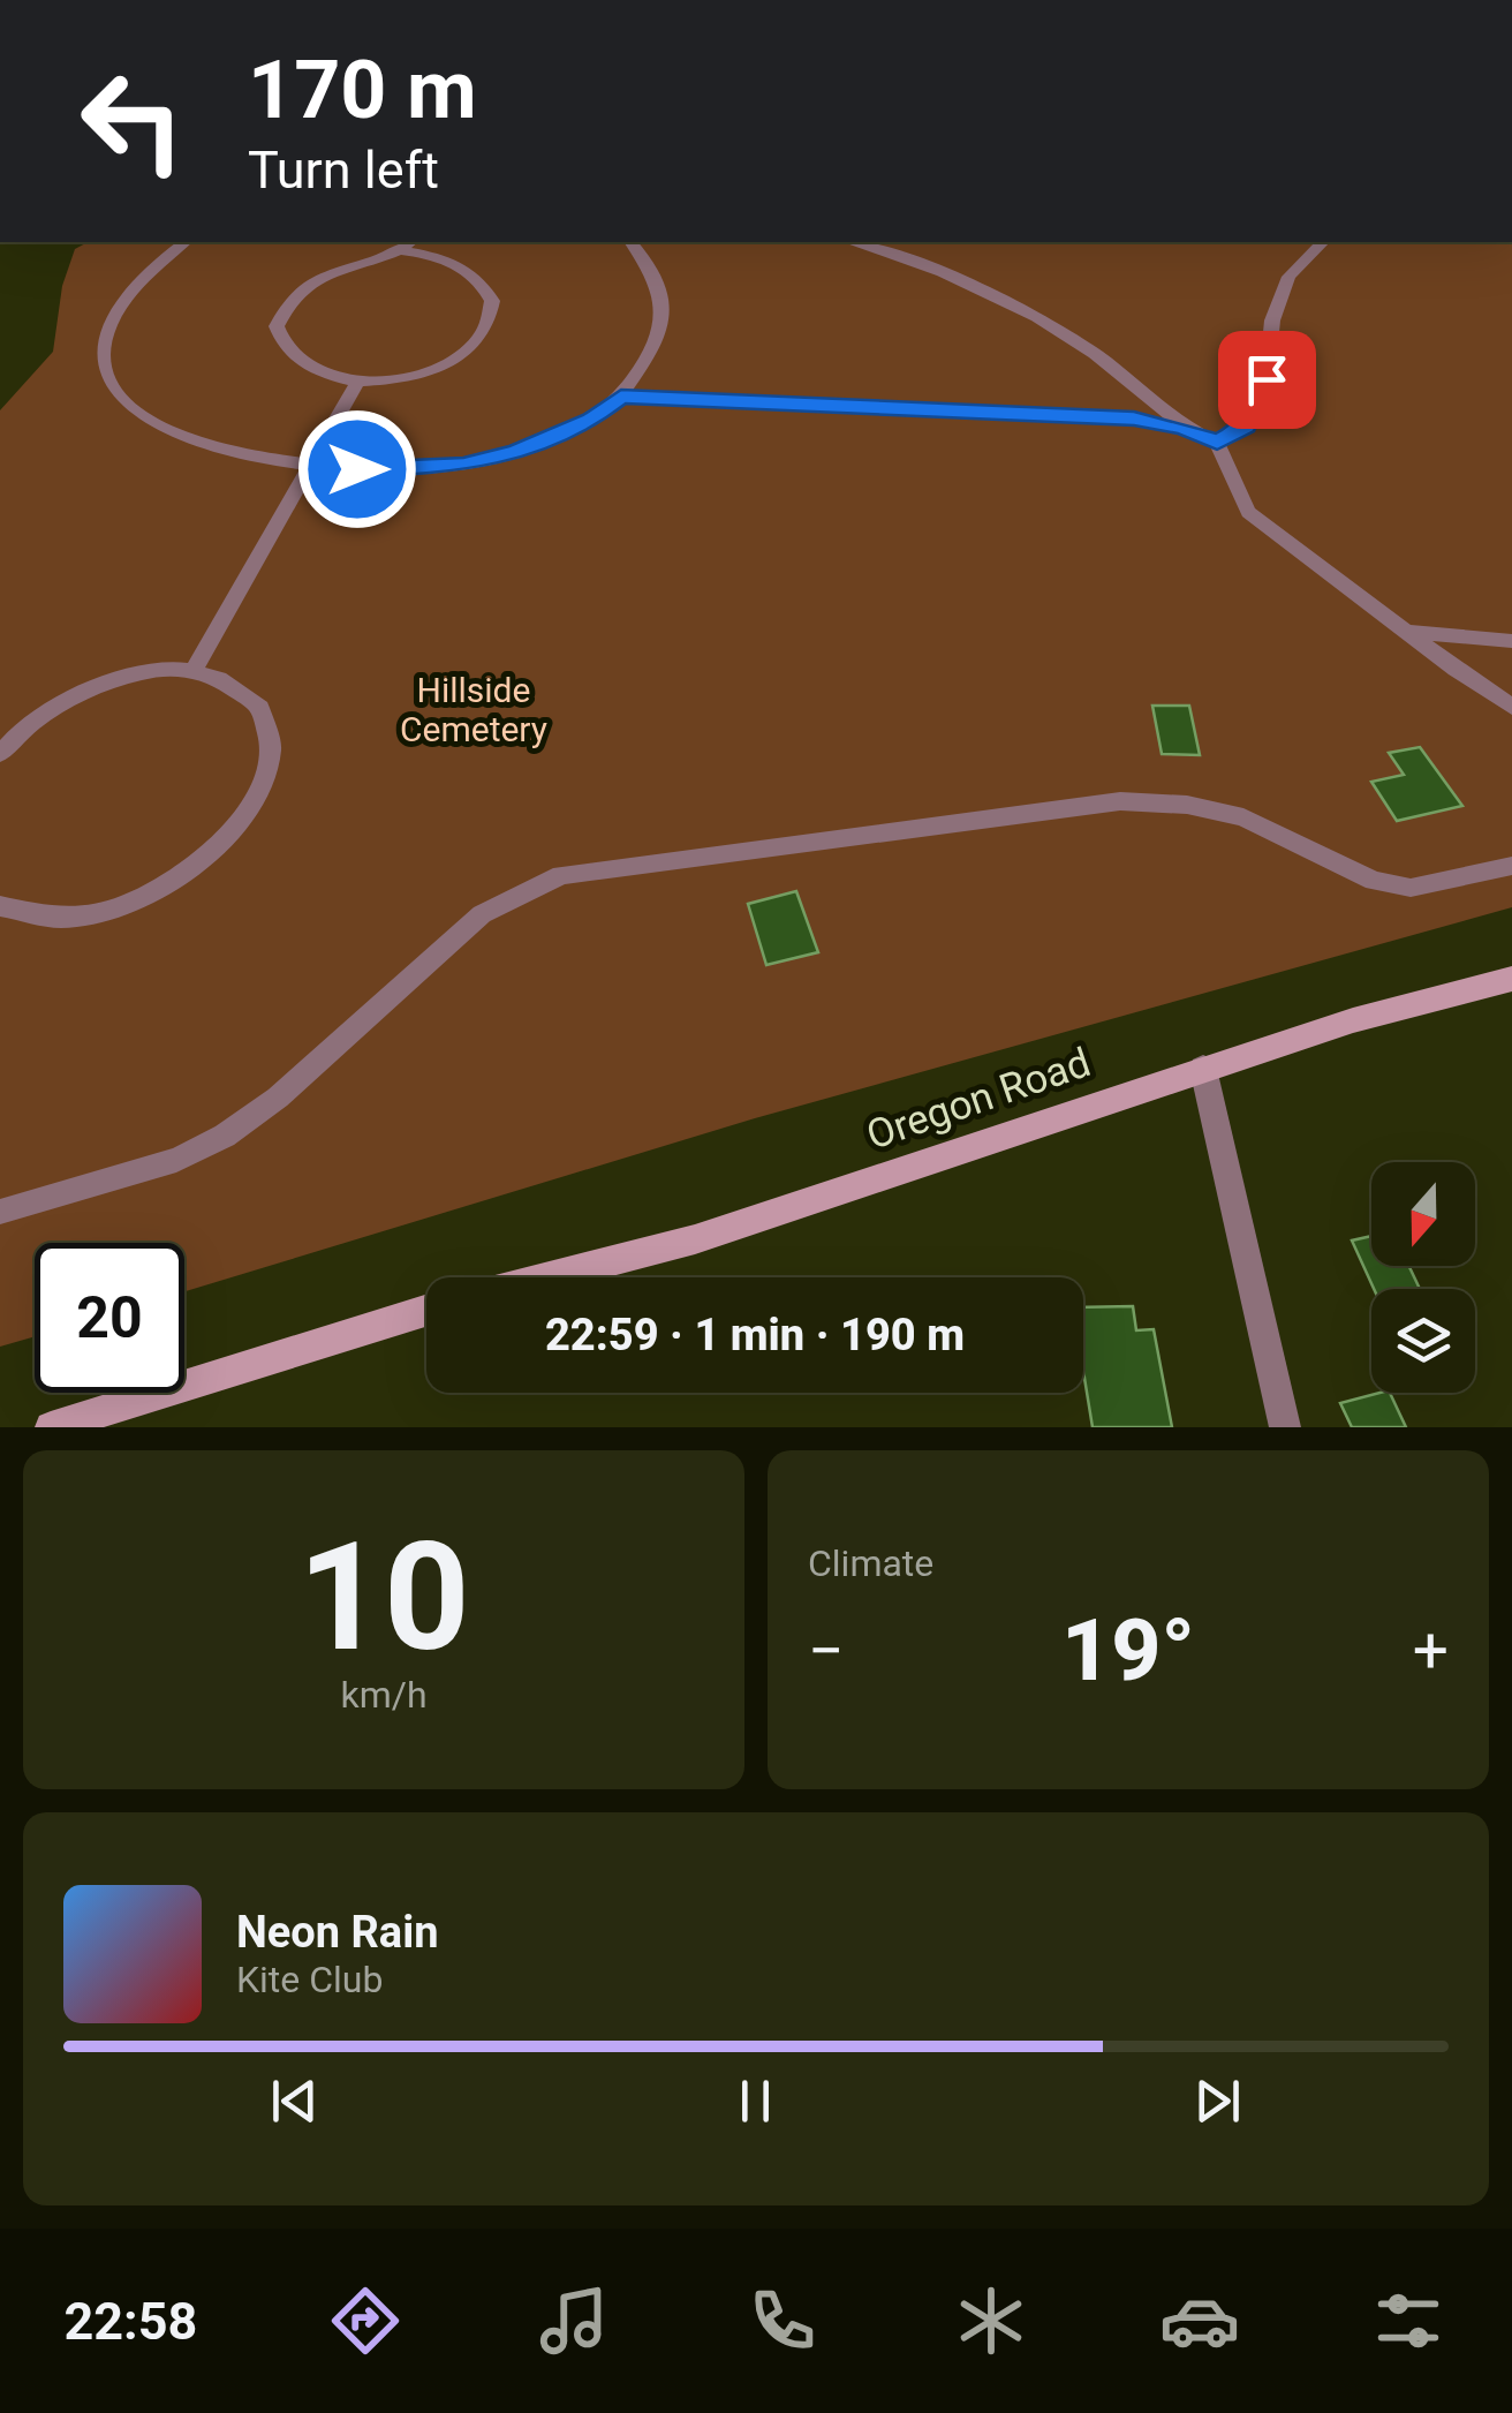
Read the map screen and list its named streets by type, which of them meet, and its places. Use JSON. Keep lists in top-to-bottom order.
{
  "streets": {
    "street": ["Oregon Road"]
  },
  "parks": ["Hillside Cemetery"],
  "north": "bottom",
  "page": {
    "turn": ["170 m", "Turn left"],
    "limit": "20",
    "trip": "22:59 · 1 min · 190 m",
    "tile": [
      ["10", "km/h"],
      "Climate"
    ],
    "heat": ["−", "19°", "+"],
    "song": ["Neon Rain", "Kite Club"],
    "tabs": "22:58"
  }
}
